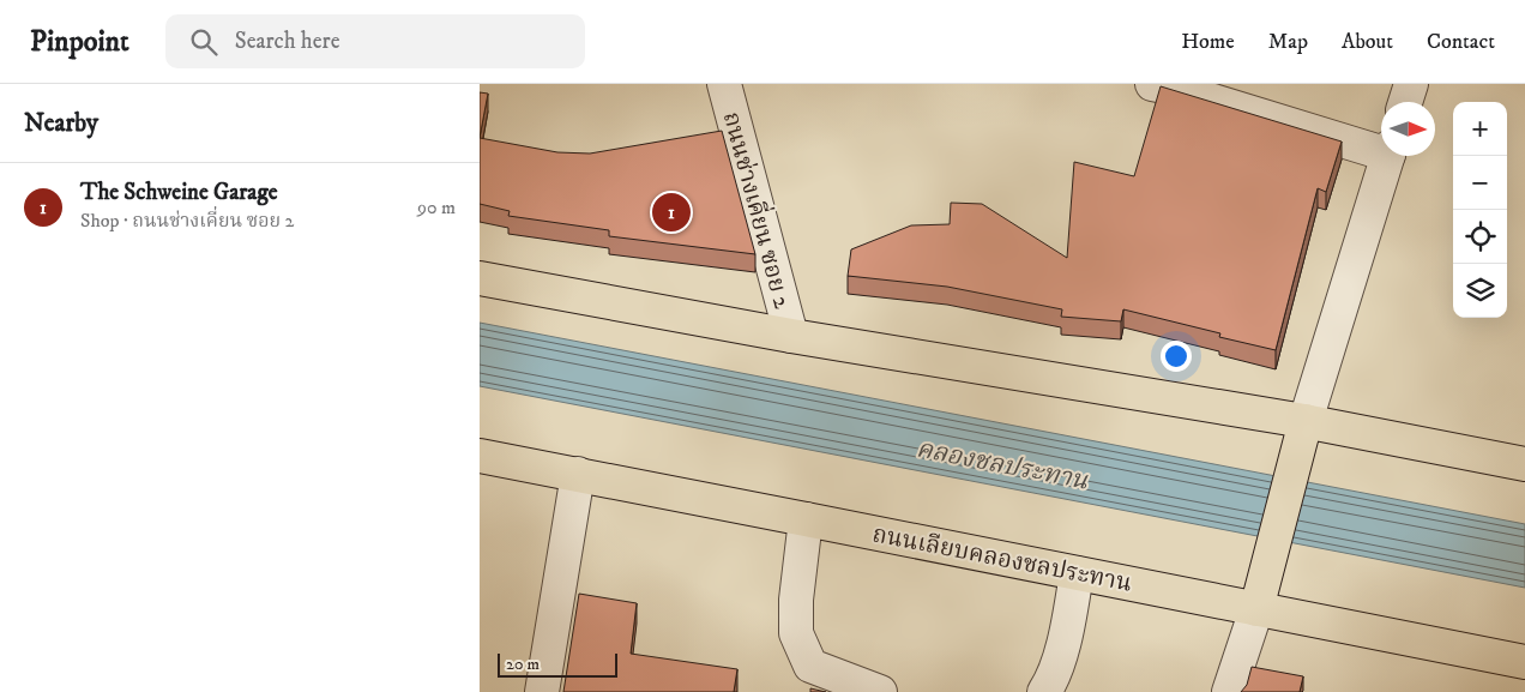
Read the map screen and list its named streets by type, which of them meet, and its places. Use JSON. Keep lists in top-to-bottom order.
{
  "streets": {
    "main road": ["ถนนเลียบคลองชลประทาน"],
    "street": ["ถนนช่างเคี่ยน ซอย 2"]
  },
  "water": ["คลองชลประทาน"],
  "scale_bar": "20 m",
  "north": "right",
  "page": {
    "header": "Pinpoint",
    "search": "Search here",
    "nav": [
      "Home",
      "Map",
      "About",
      "Contact"
    ],
    "heading": "Nearby",
    "map_buttons": ["+", "−"],
    "list": [
      {
        "mark": "1",
        "name": "The Schweine Garage",
        "note": "Shop · ถนนช่างเคี่ยน ซอย 2",
        "value": "90 m"
      }
    ],
    "pins": "1",
    "scale": "20 m"
  }
}
